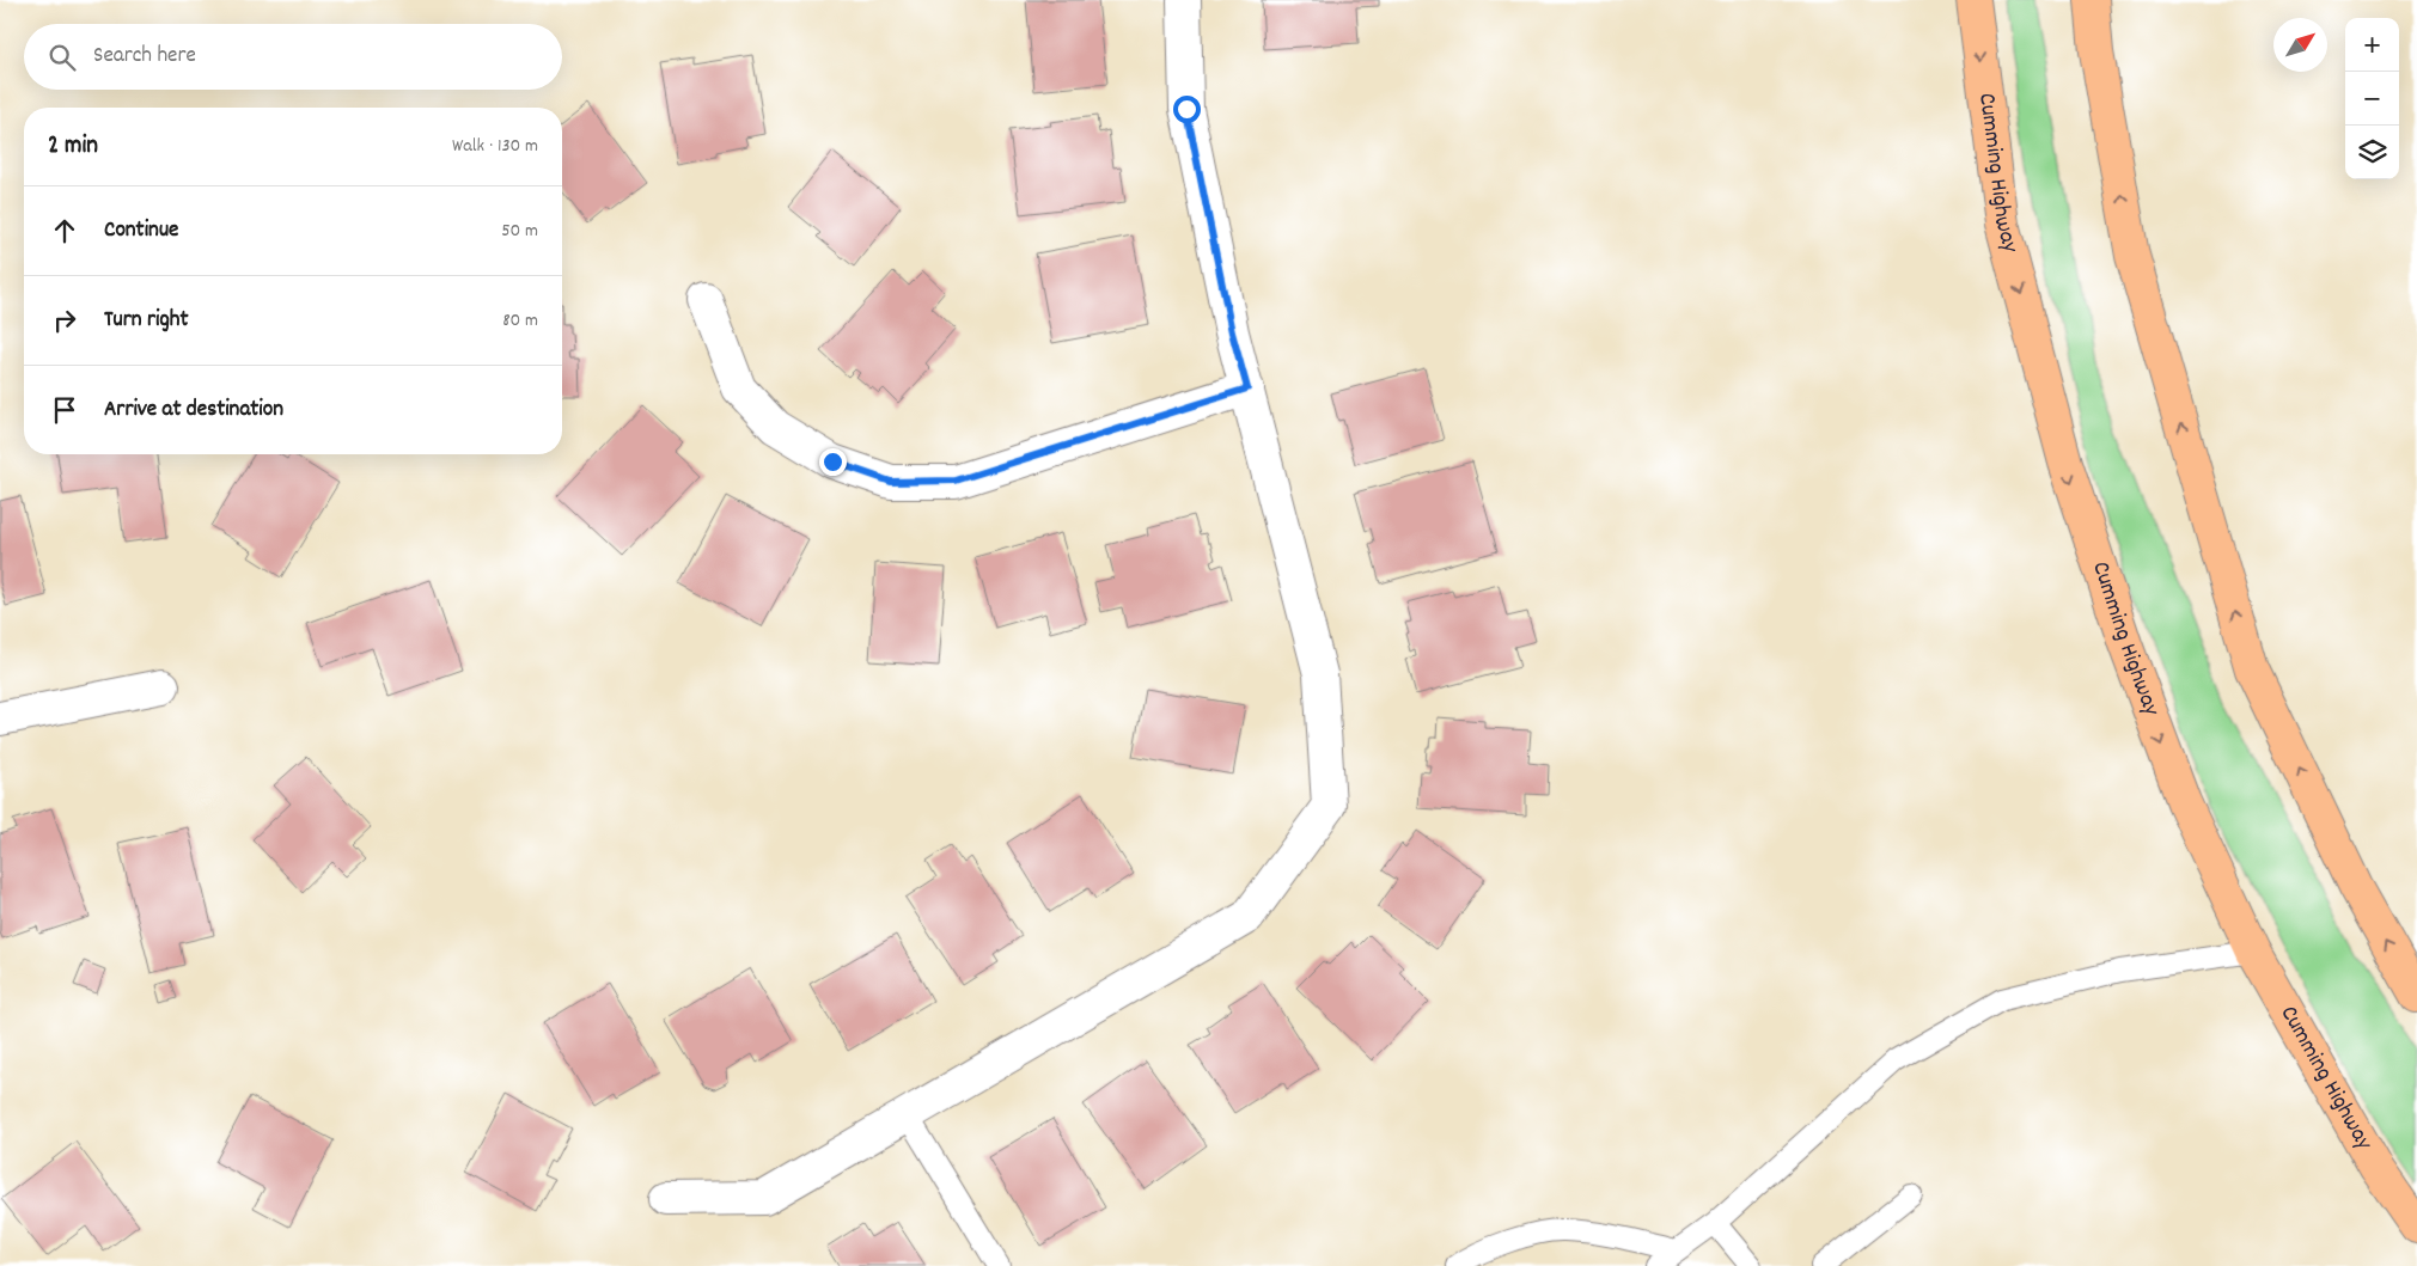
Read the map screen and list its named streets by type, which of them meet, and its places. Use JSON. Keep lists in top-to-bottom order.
{
  "streets": {
    "highway": ["Cumming Highway"]
  },
  "north": "top right",
  "page": {
    "map_buttons": ["+", "−"],
    "search": "Search here",
    "heading": ["2 min", "Walk · 130 m"],
    "list": [
      ["Continue", "50 m"],
      ["Turn right", "80 m"],
      "Arrive at destination"
    ]
  }
}
